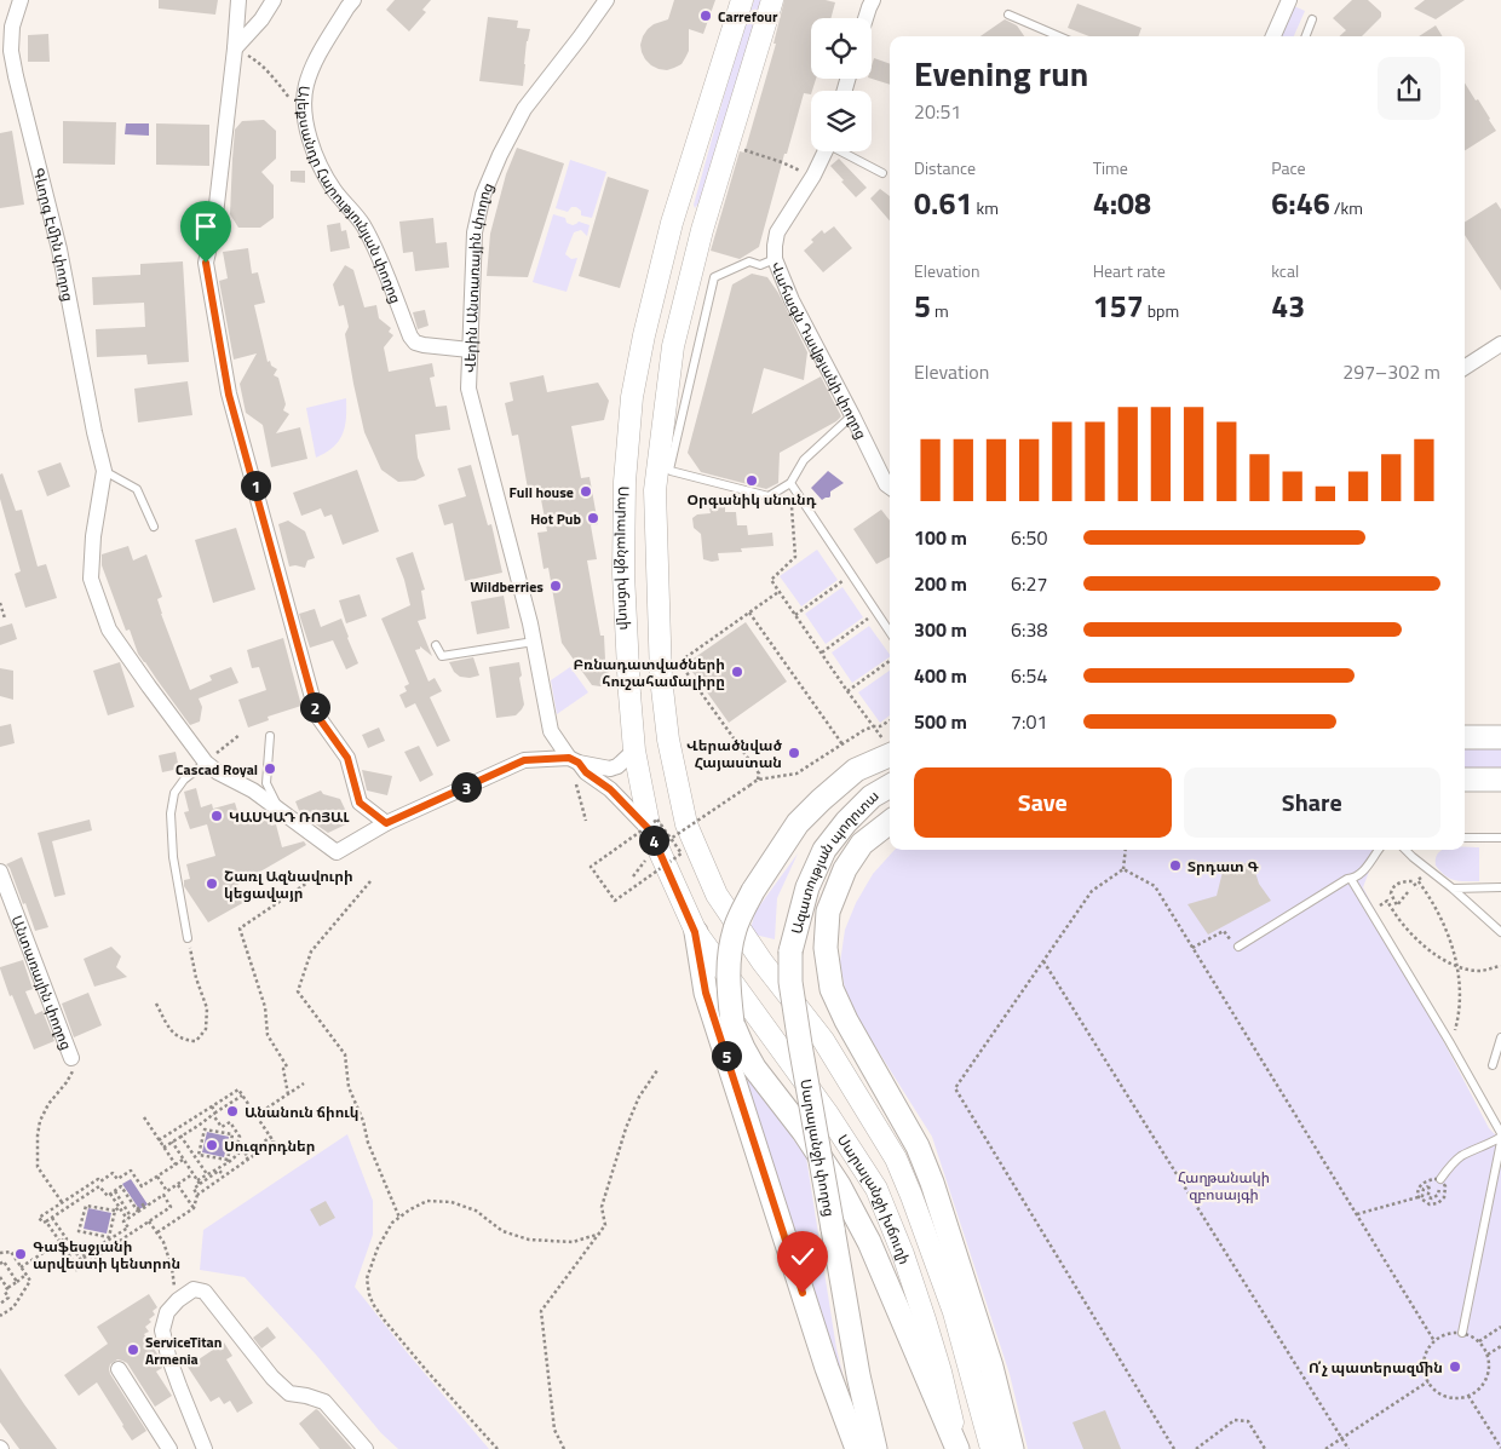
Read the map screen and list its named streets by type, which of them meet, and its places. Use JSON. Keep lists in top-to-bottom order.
{
  "streets": {
    "main road": ["Սարալանջի խճուղի", "Ազատության պողոտա", "Սարալանջի փողոց"],
    "street": [
      "Ալեքսանդր Հարությունյան փողոց",
      "Գևորգ Էմին փողոց",
      "Վերին Անտառային փողոց",
      "Վահագն Դավթյանի փողոց",
      "Անտառային փողոց"
    ]
  },
  "crossings": [
    ["Ալեքսանդր Հարությունյան փողոց", "Վերին Անտառային փողոց"],
    ["Վերին Անտառային փողոց", "Սարալանջի խճուղի"],
    ["Ազատության պողոտա", "Սարալանջի փողոց"]
  ],
  "parks": ["Հաղթանակի զբոսայգի"],
  "places": [
    "Carrefour",
    "Օրգանիկ սնունդ",
    "Full house",
    "Hot Pub",
    "Wildberries",
    "Բռնադատվածների հուշահամալիրը",
    "Վերածնված Հայաստան",
    "Cascad Royal",
    "ԿԱՍԿԱԴ ՌՈՅԱԼ",
    "Տրդատ Գ",
    "Շառլ Ազնավուրի կեցավայր",
    "Անանուն ճիուկ",
    "Սուզորդներ",
    "Գաֆեսջյանի արվեստի կենտրոն",
    "ServiceTitan Armenia",
    "Ո՛չ պատերազմին"
  ],
  "page": {
    "heading": ["Evening run", "20:51"],
    "stats": [
      ["Distance", "0.61 km"],
      ["Time", "4:08"],
      ["Pace", "6:46 /km"],
      ["Elevation", "5 m"],
      ["Heart rate", "157 bpm"],
      ["kcal", "43"]
    ],
    "chart": ["Elevation", "297–302 m"],
    "pins": [
      "1",
      "2",
      "3",
      "4",
      "5"
    ],
    "list": [
      {
        "name": "100 m",
        "note": "6:50"
      },
      {
        "name": "200 m",
        "note": "6:27"
      },
      {
        "name": "300 m",
        "note": "6:38"
      },
      {
        "name": "400 m",
        "note": "6:54"
      },
      {
        "name": "500 m",
        "note": "7:01"
      }
    ],
    "buttons": ["Save", "Share"]
  }
}
